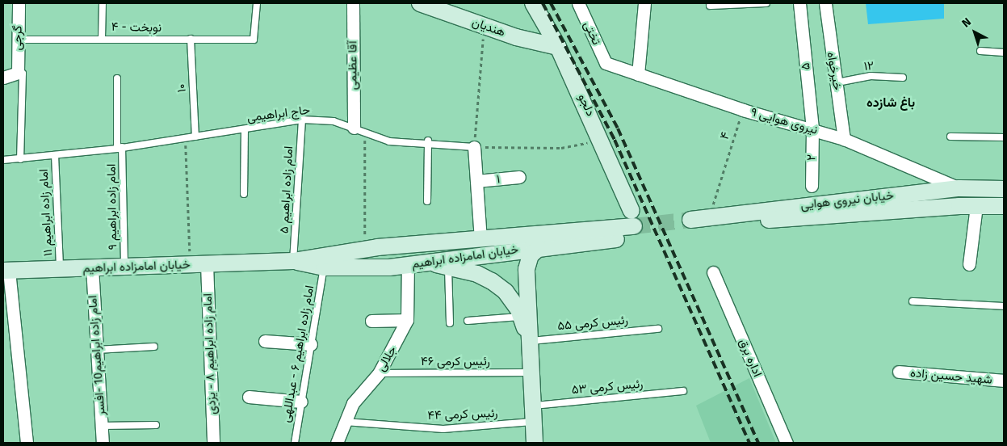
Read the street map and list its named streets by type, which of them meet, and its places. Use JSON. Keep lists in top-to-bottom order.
{
  "streets": {
    "main road": [
      "هندیان",
      "دلجو",
      "خیابان نیروی هوایی",
      "خیابان امامزاده ابراهیم"
    ],
    "street": [
      "تختی",
      "گرجی",
      "آقا عظیمی",
      "۵",
      "خیرخواه",
      "نیروی هوایی ۹",
      "۲",
      "۱",
      "امام زاده ابراهیم ۸ - یزدی",
      "امام زاده ابراهیم10 -افسر",
      "اداره برق",
      "جلالی",
      "شهید حسین زاده"
    ],
    "lane": [
      "۴ - نوبخت",
      "۱۲",
      "۱۰",
      "حاج ابراهیمی",
      "امام زاده ابراهیم ۵",
      "امام زاده ابراهيم ۹",
      "امام زاده ابراهیم ۱۱",
      "رئیس کرمی ۵۵",
      "امام زاده ابراهیم ۶ - عبداللهی",
      "رئیس کرمی ۴۶",
      "رئیس کرمی ۵۳",
      "رئیس کرمی ۴۴"
    ],
    "path": ["۴"]
  },
  "crossings": [
    ["۴ - نوبخت", "گرجی"],
    ["۴ - نوبخت", "۱۰"],
    ["هندیان", "دلجو"],
    ["تختی", "نیروی هوایی ۹"],
    ["آقا عظیمی", "حاج ابراهیمی"],
    ["۵", "نیروی هوایی ۹"],
    ["۵", "۲"],
    ["۱۲", "خیرخواه"],
    ["خیرخواه", "نیروی هوایی ۹"],
    ["۱۰", "حاج ابراهیمی"],
    ["دلجو", "خیابان امامزاده ابراهیم"],
    ["حاج ابراهیمی", "امام زاده ابراهیم ۵"],
    ["حاج ابراهیمی", "امام زاده ابراهيم ۹"],
    ["حاج ابراهیمی", "امام زاده ابراهیم ۱۱"],
    ["نیروی هوایی ۹", "۴"],
    ["نیروی هوایی ۹", "۲"],
    ["نیروی هوایی ۹", "خیابان نیروی هوایی"],
    ["۴", "خیابان نیروی هوایی"],
    ["امام زاده ابراهیم ۵", "خیابان امامزاده ابراهیم"],
    ["امام زاده ابراهيم ۹", "خیابان امامزاده ابراهیم"],
    ["امام زاده ابراهیم ۱۱", "خیابان امامزاده ابراهیم"],
    ["خیابان امامزاده ابراهیم", "امام زاده ابراهیم ۸ - یزدی"],
    ["خیابان امامزاده ابراهیم", "امام زاده ابراهیم ۶ - عبداللهی"],
    ["خیابان امامزاده ابراهیم", "امام زاده ابراهیم10 -افسر"],
    ["خیابان امامزاده ابراهیم", "جلالی"],
    ["جلالی", "رئیس کرمی ۴۶"],
    ["جلالی", "رئیس کرمی ۴۴"]
  ],
  "districts": ["باغ شازده"],
  "north": "top left"
}
